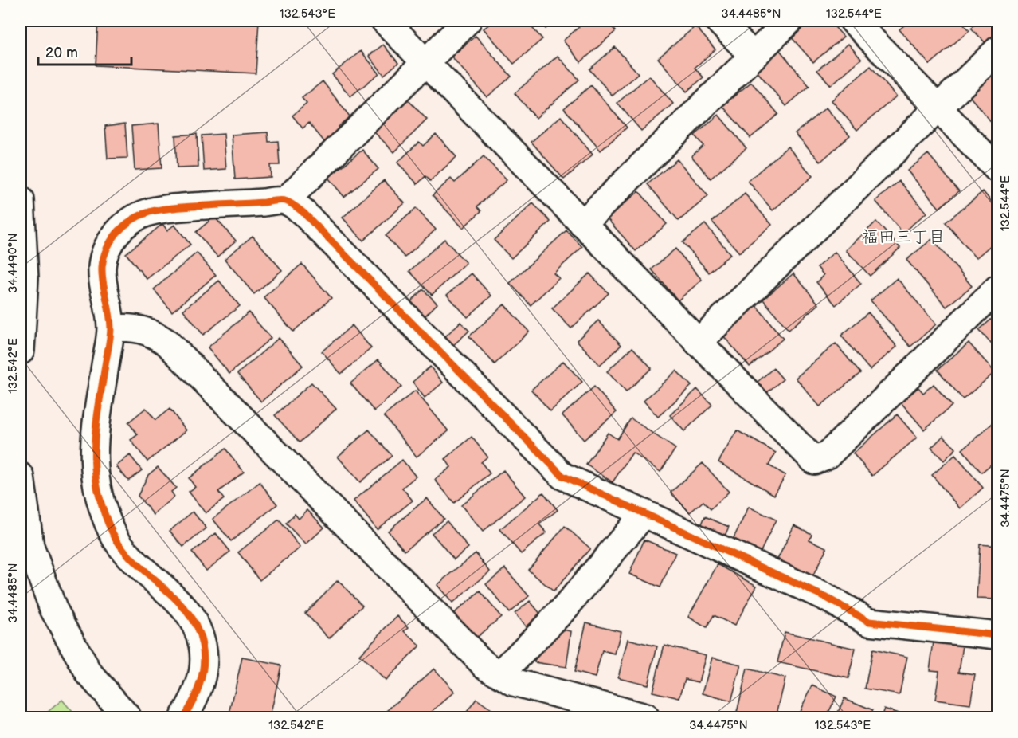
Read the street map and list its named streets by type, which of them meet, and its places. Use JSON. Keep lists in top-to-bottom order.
{
  "districts": ["福田三丁目"],
  "scale_bar": "20 m",
  "coordinates": [
    "132.543°E",
    "34.4485°N",
    "132.544°E",
    "34.4490°N",
    "132.542°E",
    "34.4475°N"
  ]
}
